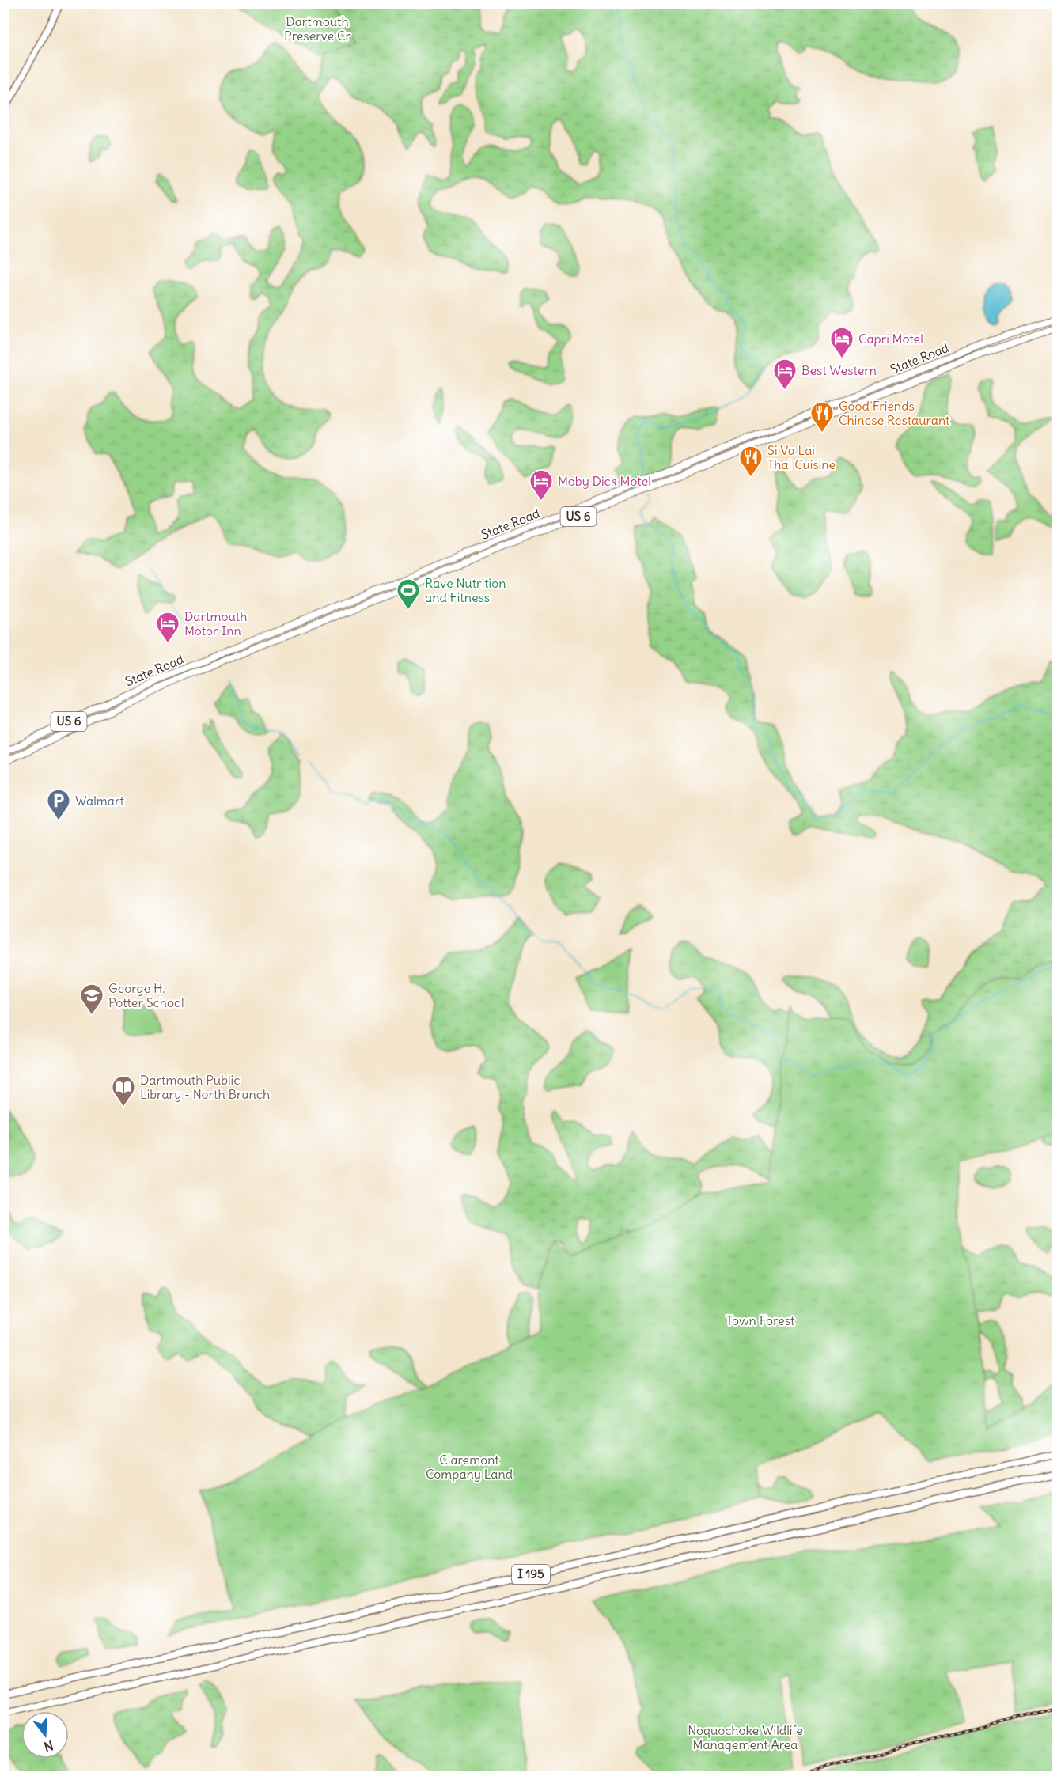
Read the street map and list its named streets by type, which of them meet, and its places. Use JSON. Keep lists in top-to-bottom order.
{
  "streets": {
    "highway": ["I 195"],
    "main road": ["State Road", "US 6"]
  },
  "parks": [
    "Dartmouth Preserve Cr",
    "Town Forest",
    "Claremont Company Land",
    "Noquochoke Wildlife Management Area"
  ],
  "places": {
    "hotel": [
      "Capri Motel",
      "Best Western",
      "Moby Dick Motel",
      "Dartmouth Motor Inn"
    ],
    "restaurant": ["Good Friends Chinese Restaurant", "Si Va Lai Thai Cuisine"],
    "sports": ["Rave Nutrition and Fitness"],
    "parking": ["Walmart"],
    "school or university": ["George H. Potter School"],
    "library": ["Dartmouth Public Library - North Branch"]
  },
  "north": "bottom"
}
